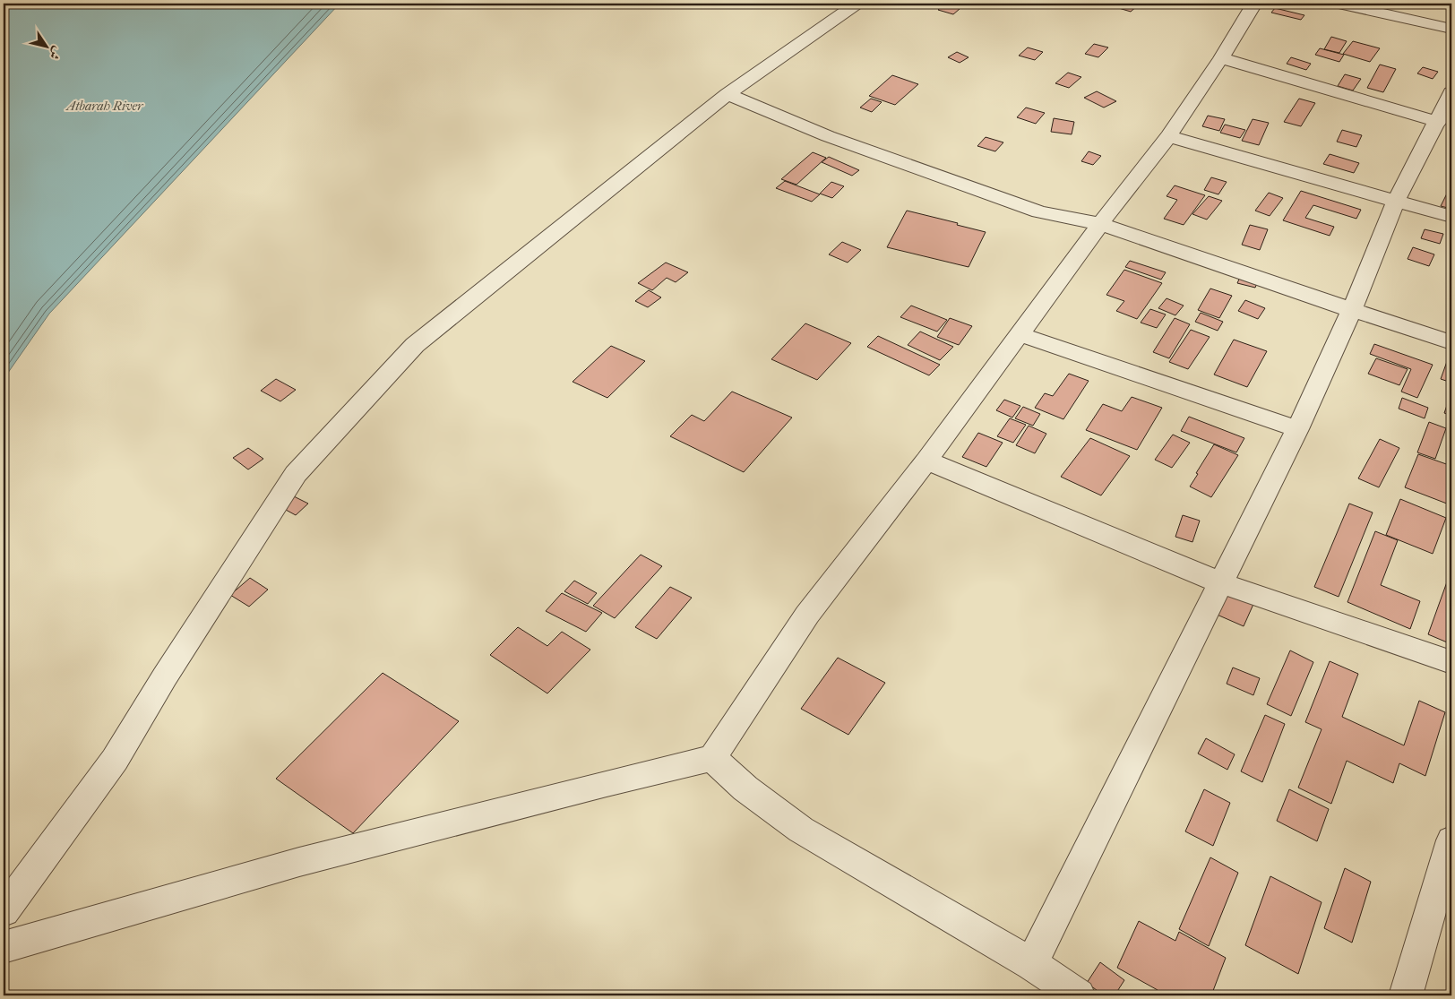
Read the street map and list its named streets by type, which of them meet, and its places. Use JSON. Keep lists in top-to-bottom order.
{
  "water": ["Atbarah River"],
  "north": "bottom right"
}
